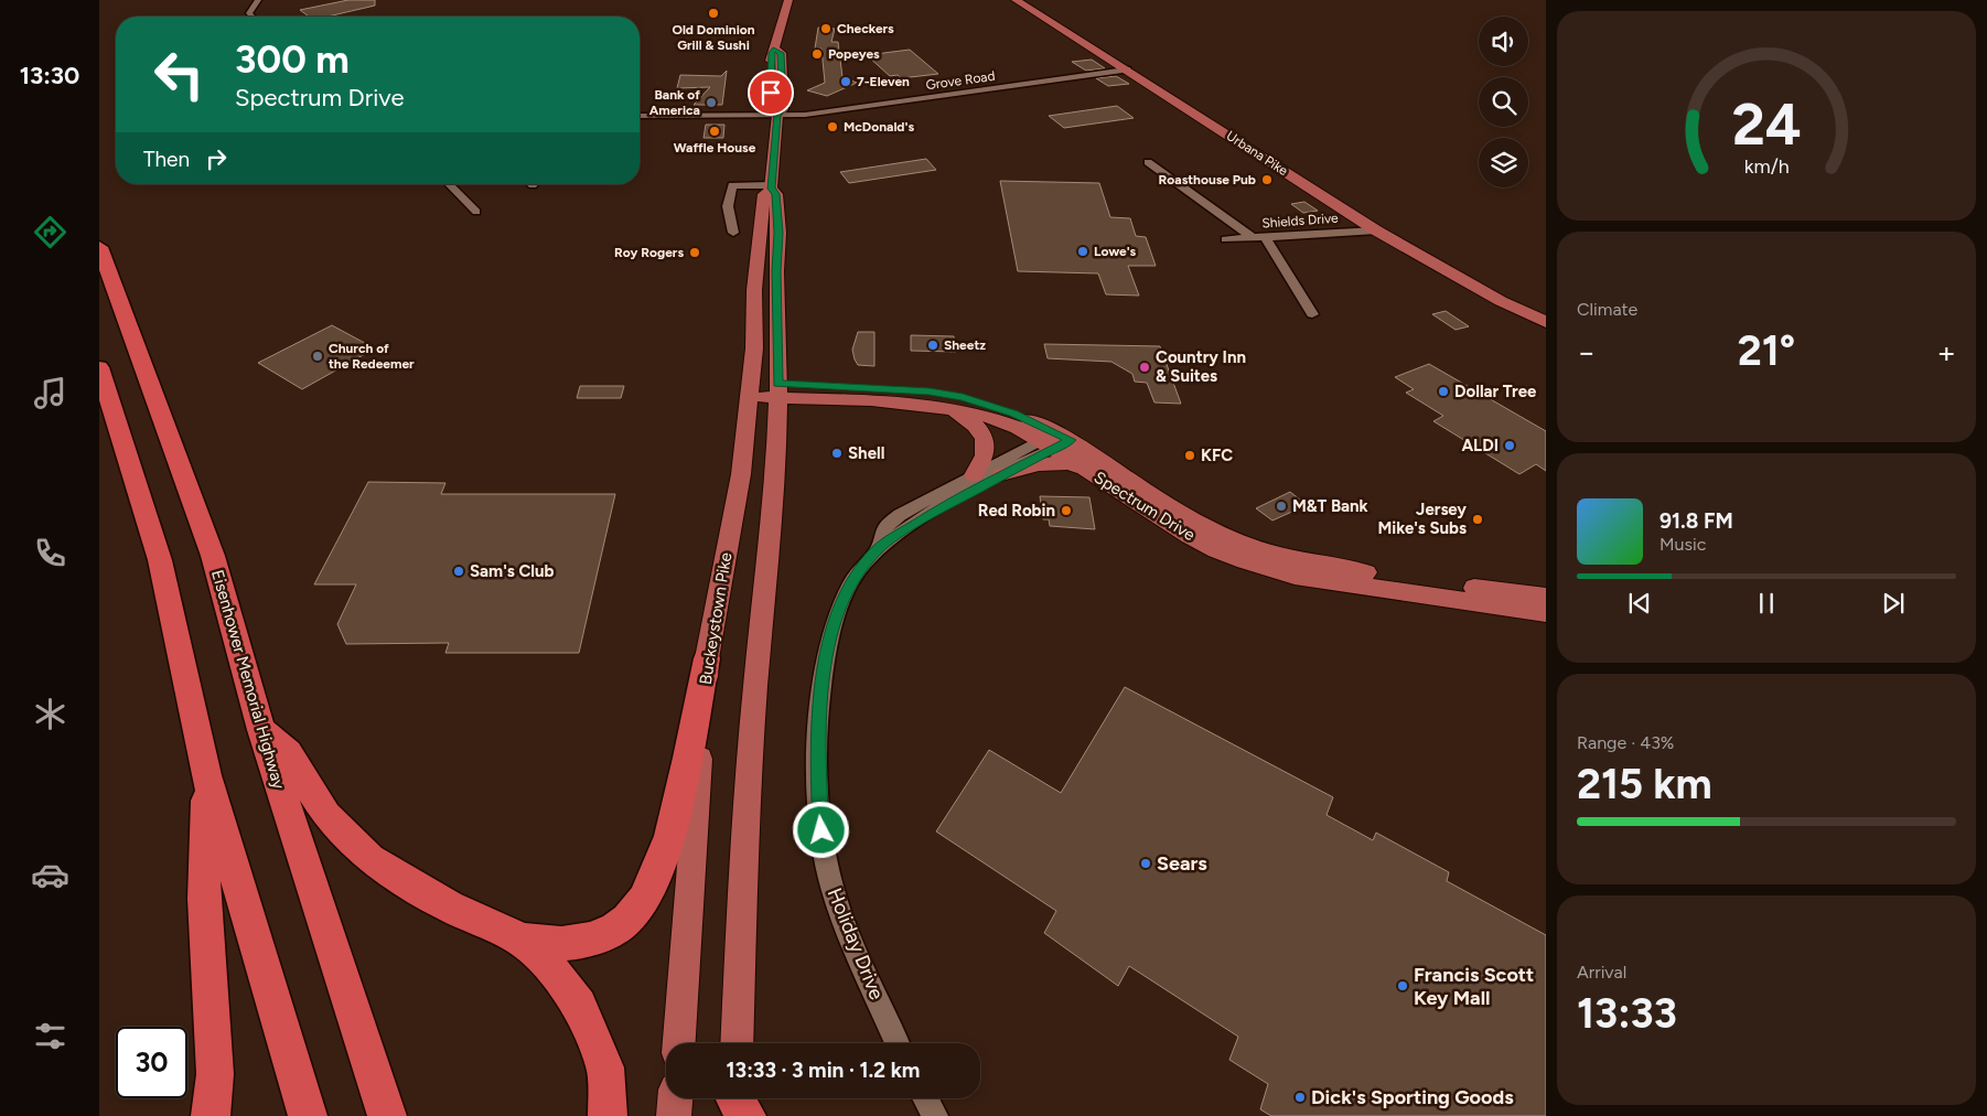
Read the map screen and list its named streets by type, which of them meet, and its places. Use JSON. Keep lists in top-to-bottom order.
{
  "streets": {
    "highway": ["Eisenhower Memorial Highway"],
    "main road": ["Urbana Pike", "Spectrum Drive", "Buckeystown Pike"],
    "street": ["Grove Road", "Shields Drive", "Holiday Drive"]
  },
  "crossings": [
    ["Grove Road", "Urbana Pike"],
    ["Grove Road", "Buckeystown Pike"],
    ["Urbana Pike", "Shields Drive"],
    ["Spectrum Drive", "Buckeystown Pike"],
    ["Spectrum Drive", "Holiday Drive"]
  ],
  "places": [
    "Old Dominion Grill & Sushi",
    "Checkers",
    "Popeyes",
    "7-Eleven",
    "Bank of America",
    "McDonald's",
    "Waffle House",
    "Roasthouse Pub",
    "Lowe's",
    "Roy Rogers",
    "Sheetz",
    "Church of the Redeemer",
    "Country Inn & Suites",
    "Dollar Tree",
    "ALDI",
    "Shell",
    "KFC",
    "M&T Bank",
    "Red Robin",
    "Jersey Mike's Subs",
    "Sam's Club",
    "Sears",
    "Francis Scott Key Mall",
    "Dick's Sporting Goods"
  ],
  "page": {
    "tabs": "13:30",
    "turn": ["300 m", "Spectrum Drive"],
    "then": "Then",
    "tile": [
      "Climate",
      ["Range · 43%", "215 km"],
      ["Arrival", "13:33"]
    ],
    "heat": ["−", "21°", "+"],
    "song": ["91.8 FM", "Music"],
    "limit": "30",
    "trip": "13:33 · 3 min · 1.2 km",
    "gauge": ["24", "km/h"]
  }
}
